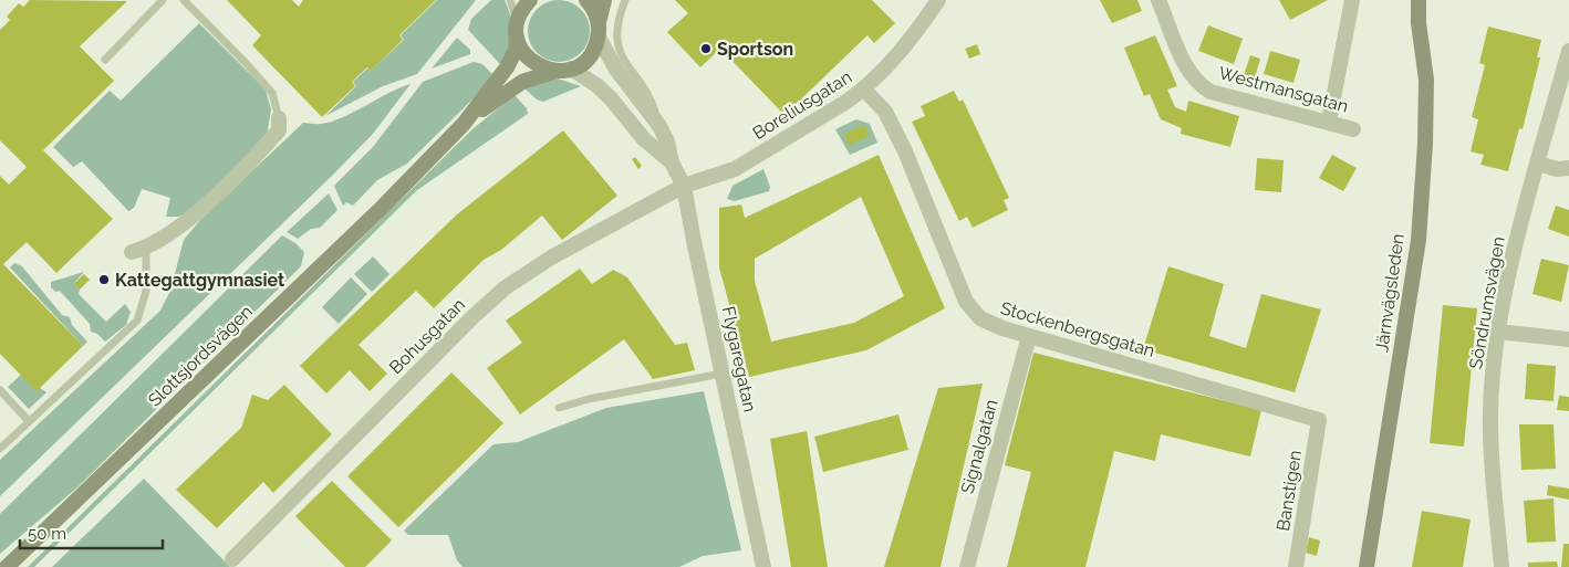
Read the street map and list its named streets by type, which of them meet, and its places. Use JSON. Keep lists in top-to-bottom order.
{
  "streets": {
    "main road": ["Järnvägsleden", "Slottsjordsvägen"],
    "street": [
      "Westmansgatan",
      "Boreliusgatan",
      "Söndrumsvägen",
      "Stockenbergsgatan",
      "Bohusgatan",
      "Flygaregatan",
      "Signalgatan",
      "Banstigen"
    ]
  },
  "crossings": [
    ["Boreliusgatan", "Stockenbergsgatan"],
    ["Boreliusgatan", "Bohusgatan"],
    ["Boreliusgatan", "Flygaregatan"],
    ["Stockenbergsgatan", "Signalgatan"],
    ["Stockenbergsgatan", "Banstigen"],
    ["Bohusgatan", "Flygaregatan"],
    ["Slottsjordsvägen", "Flygaregatan"]
  ],
  "places": ["Sportson", "Kattegattgymnasiet"],
  "scale_bar": "50 m"
}
